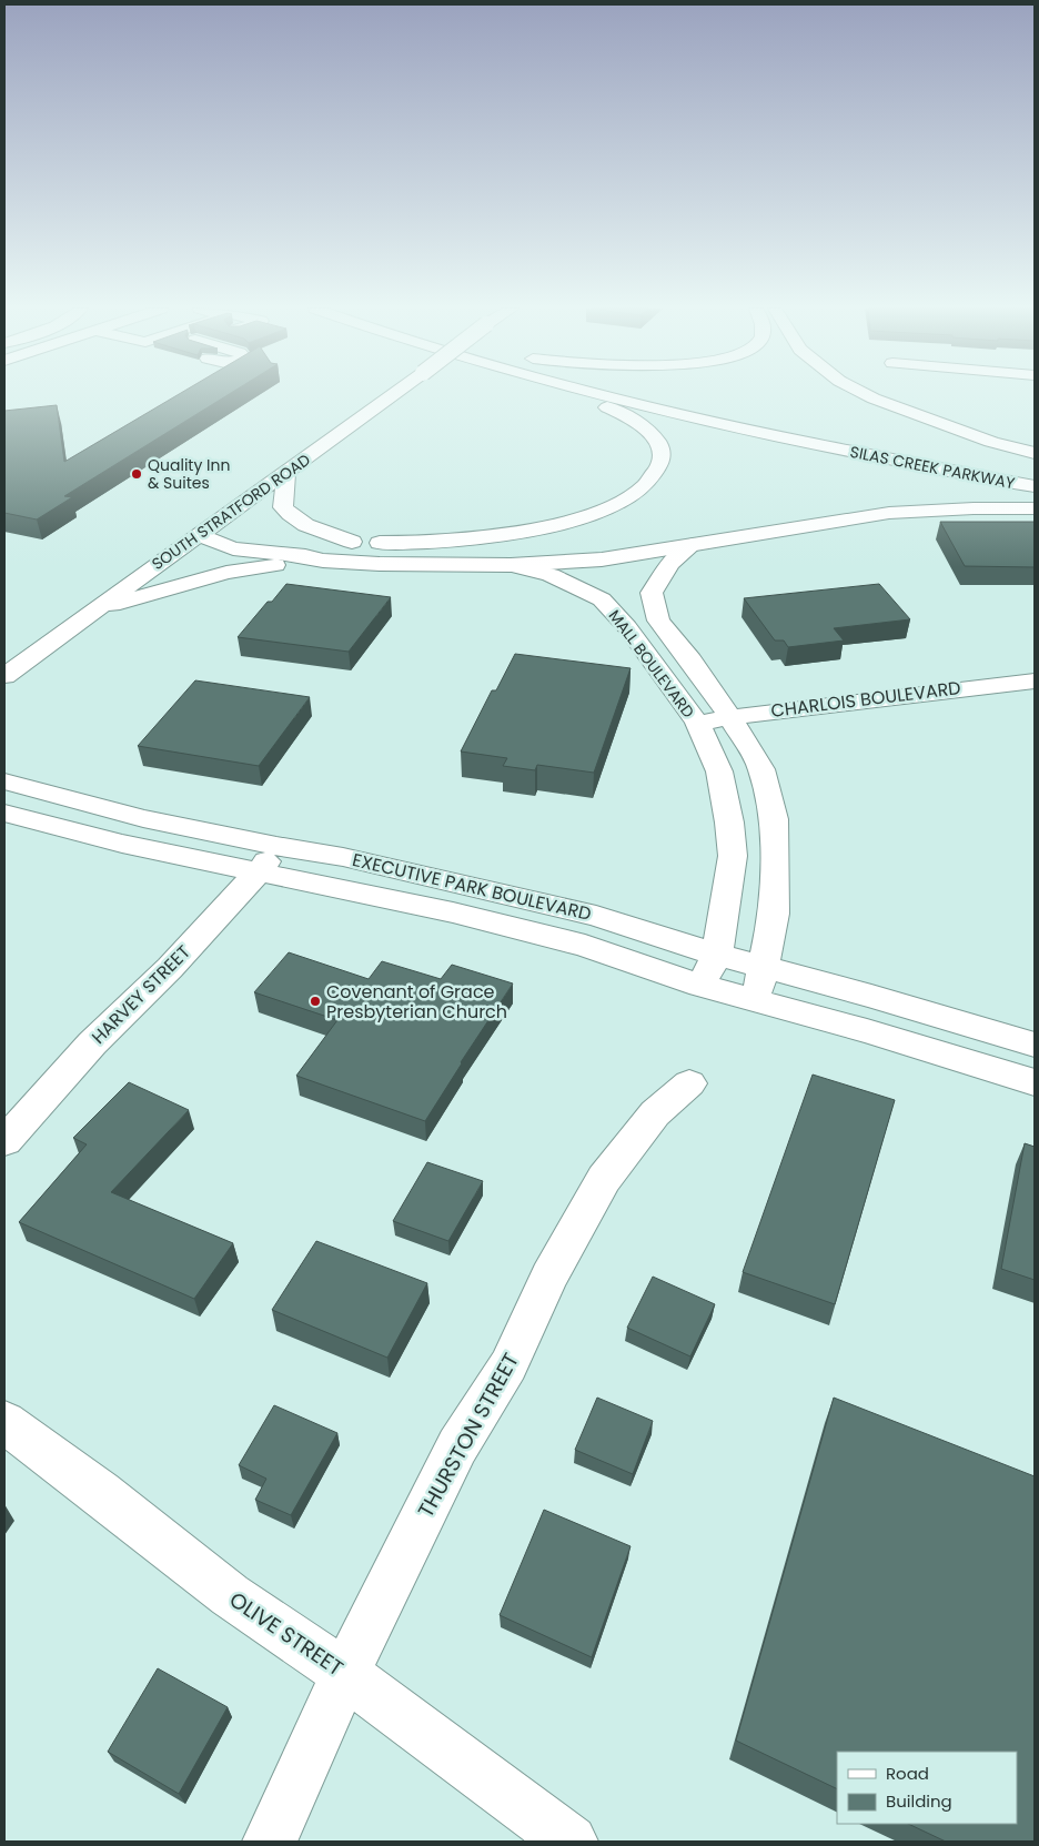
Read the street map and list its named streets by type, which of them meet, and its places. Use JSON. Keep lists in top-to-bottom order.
{
  "streets": {
    "main road": [
      "SILAS CREEK PARKWAY",
      "SOUTH STRATFORD ROAD",
      "MALL BOULEVARD",
      "CHARLOIS BOULEVARD",
      "EXECUTIVE PARK BOULEVARD",
      "HARVEY STREET",
      "THURSTON STREET",
      "OLIVE STREET"
    ]
  },
  "crossings": [
    ["MALL BOULEVARD", "CHARLOIS BOULEVARD"],
    ["MALL BOULEVARD", "EXECUTIVE PARK BOULEVARD"],
    ["EXECUTIVE PARK BOULEVARD", "HARVEY STREET"],
    ["THURSTON STREET", "OLIVE STREET"]
  ],
  "places": ["Quality Inn & Suites", "Covenant of Grace Presbyterian Church"],
  "legend": ["Road", "Building"]
}
